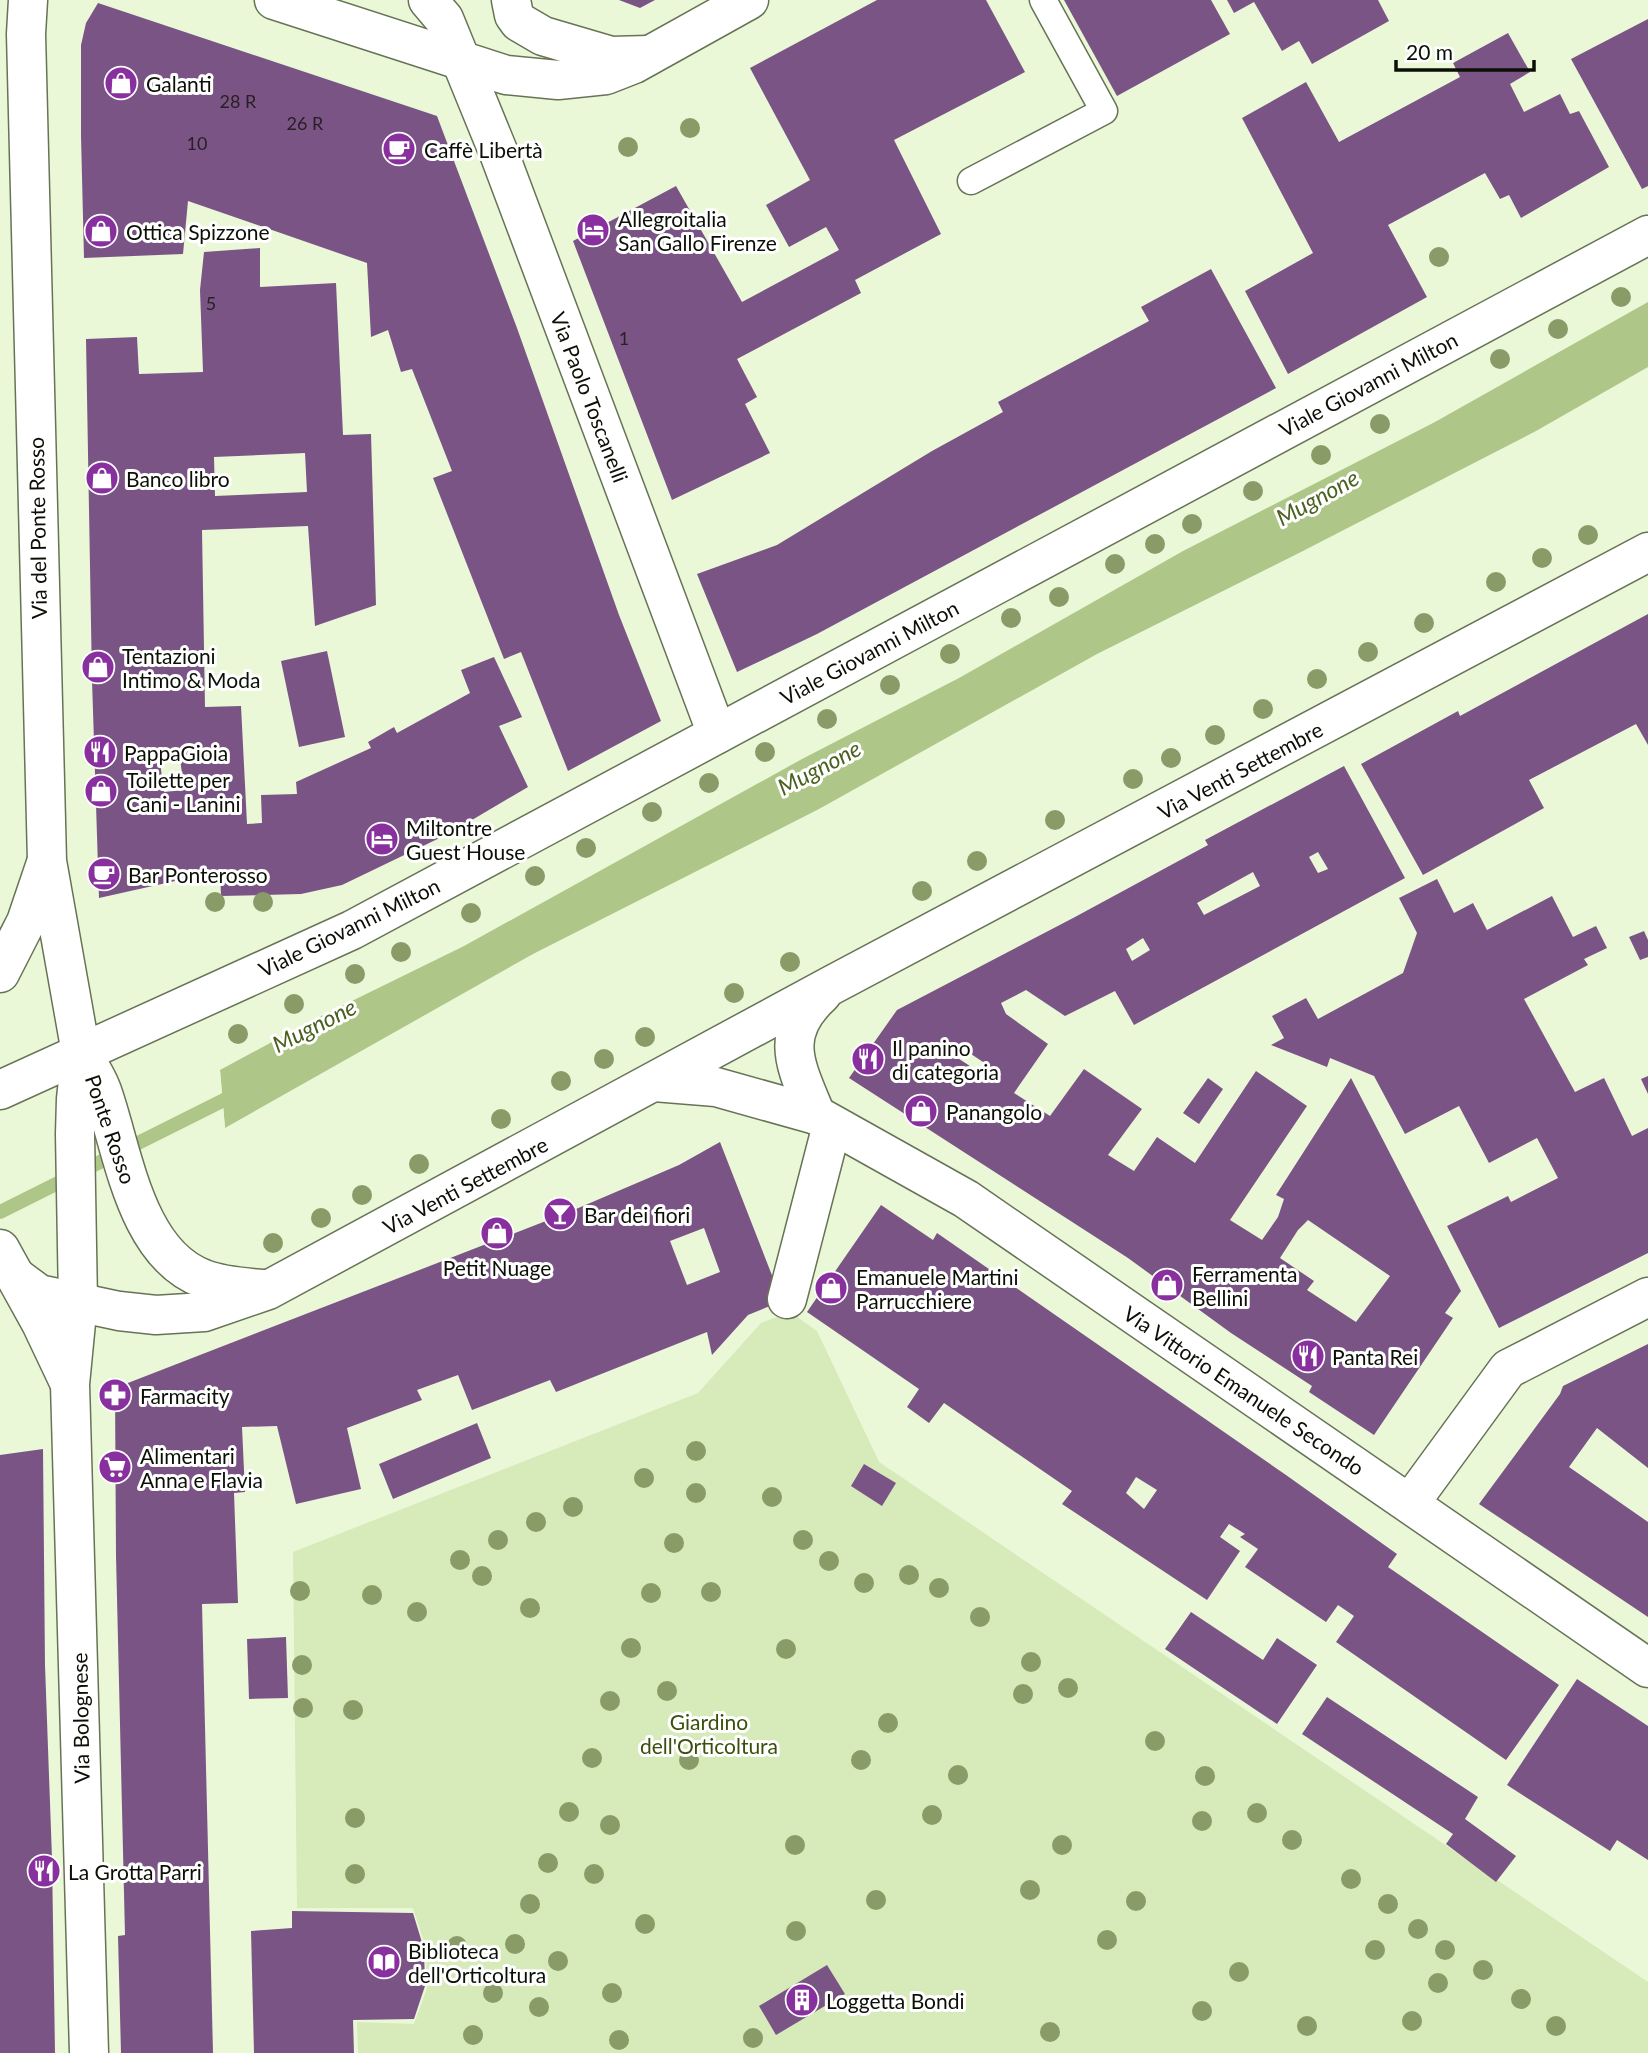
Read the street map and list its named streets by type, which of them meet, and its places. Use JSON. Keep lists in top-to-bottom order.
{
  "streets": {
    "street": [
      "Viale Giovanni Milton",
      "Via Paolo Toscanelli",
      "Via del Ponte Rosso",
      "Via Venti Settembre",
      "Ponte Rosso",
      "Via Vittorio Emanuele Secondo",
      "Via Bolognese"
    ]
  },
  "crossings": [
    ["Viale Giovanni Milton", "Via Paolo Toscanelli"],
    ["Viale Giovanni Milton", "Via del Ponte Rosso"],
    ["Viale Giovanni Milton", "Ponte Rosso"],
    ["Via del Ponte Rosso", "Ponte Rosso"],
    ["Via Venti Settembre", "Ponte Rosso"],
    ["Via Venti Settembre", "Via Vittorio Emanuele Secondo"],
    ["Ponte Rosso", "Via Bolognese"]
  ],
  "water": ["Mugnone"],
  "parks": ["Giardino dell'Orticoltura"],
  "places": {
    "shop": [
      "Galanti",
      "Ottica Spizzone",
      "Banco libro",
      "Tentazioni Intimo & Moda",
      "Toilette per Cani - Lanini",
      "Panangolo",
      "Petit Nuage",
      "Ferramenta Bellini",
      "Emanuele Martini Parrucchiere"
    ],
    "cafe": ["Caffè Libertà", "Bar Ponterosso"],
    "hotel": ["Allegroitalia San Gallo Firenze", "Miltontre Guest House"],
    "restaurant": [
      "PappaGioia",
      "Il panino di categoria",
      "Panta Rei",
      "La Grotta Parri"
    ],
    "bar": ["Bar dei fiori"],
    "pharmacy": ["Farmacity"],
    "supermarket": ["Alimentari Anna e Flavia"],
    "library": ["Biblioteca dell'Orticoltura"],
    "building": ["Loggetta Bondi"]
  },
  "house_numbers": [
    "28 R",
    "26 R",
    "10",
    "5",
    "1"
  ],
  "scale_bar": "20 m"
}
